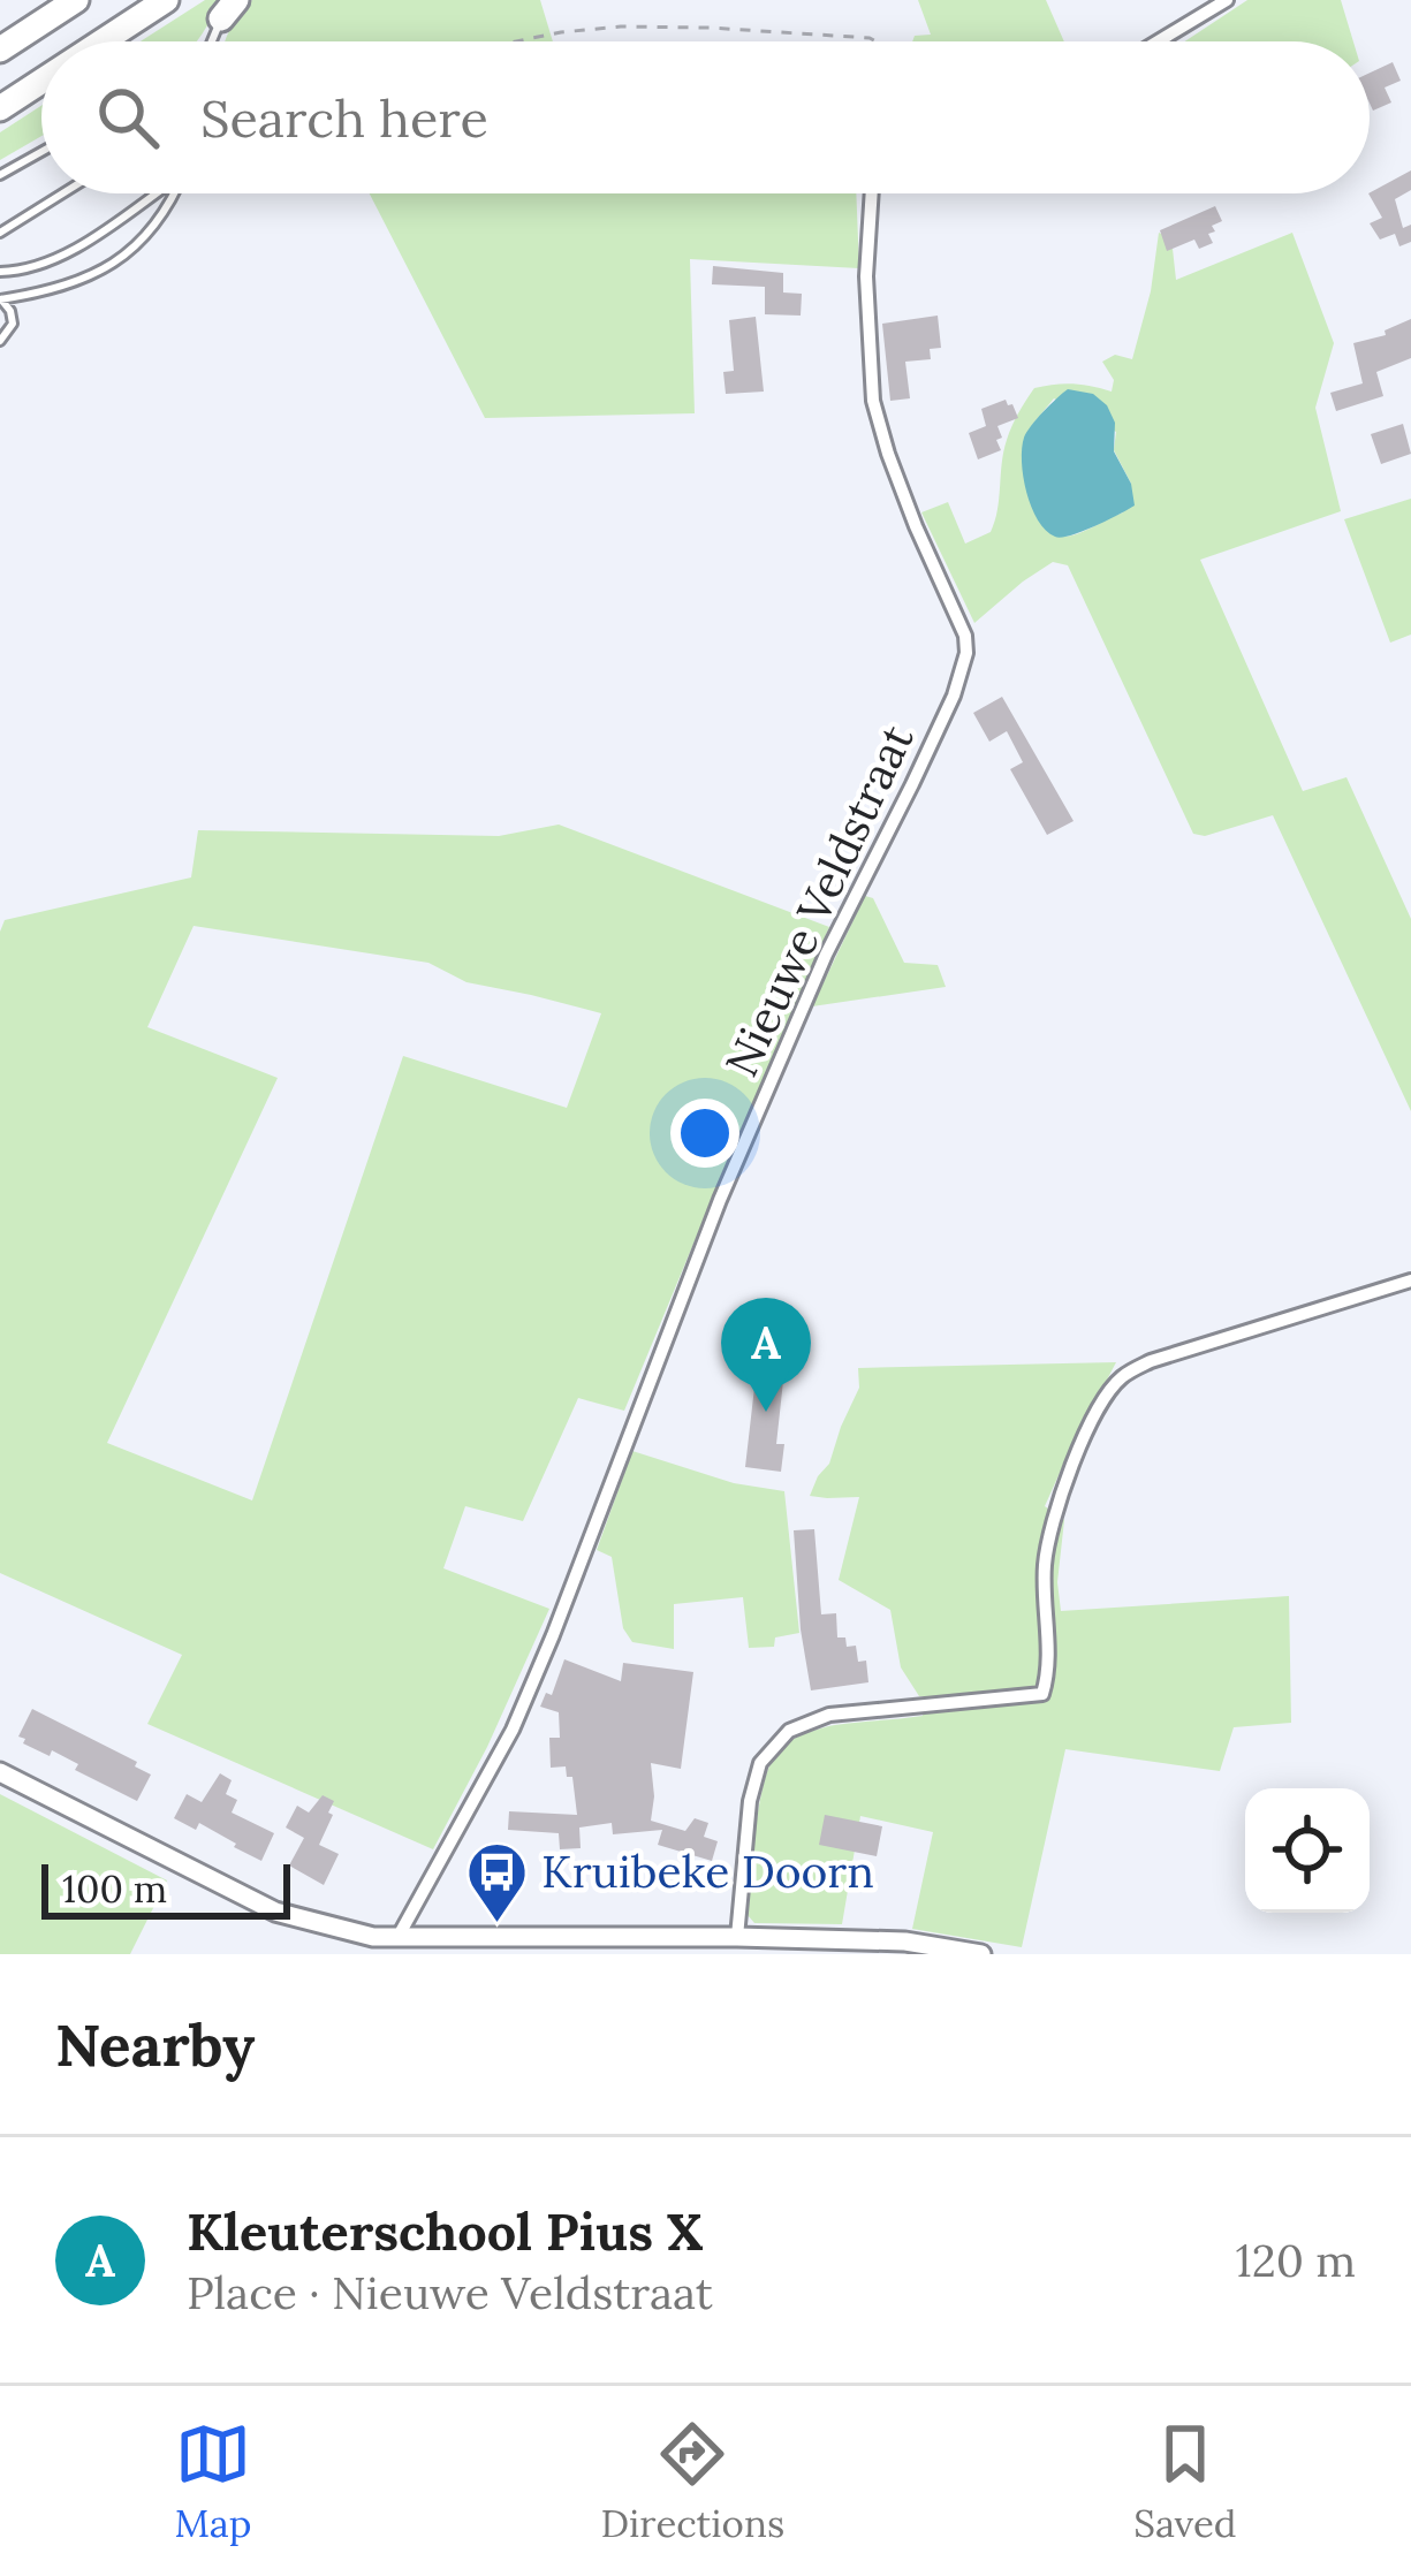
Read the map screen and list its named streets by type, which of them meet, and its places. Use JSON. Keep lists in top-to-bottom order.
{
  "streets": {
    "street": ["Nieuwe Veldstraat"]
  },
  "places": {
    "bus stop": ["Kruibeke Doorn"]
  },
  "scale_bar": "100 m",
  "page": {
    "search": "Search here",
    "pins": "A",
    "scale": "100 m",
    "heading": "Nearby",
    "list": [
      {
        "mark": "A",
        "name": "Kleuterschool Pius X",
        "note": "Place · Nieuwe Veldstraat",
        "value": "120 m"
      }
    ],
    "nav": ["Map", "Directions", "Saved"]
  }
}
